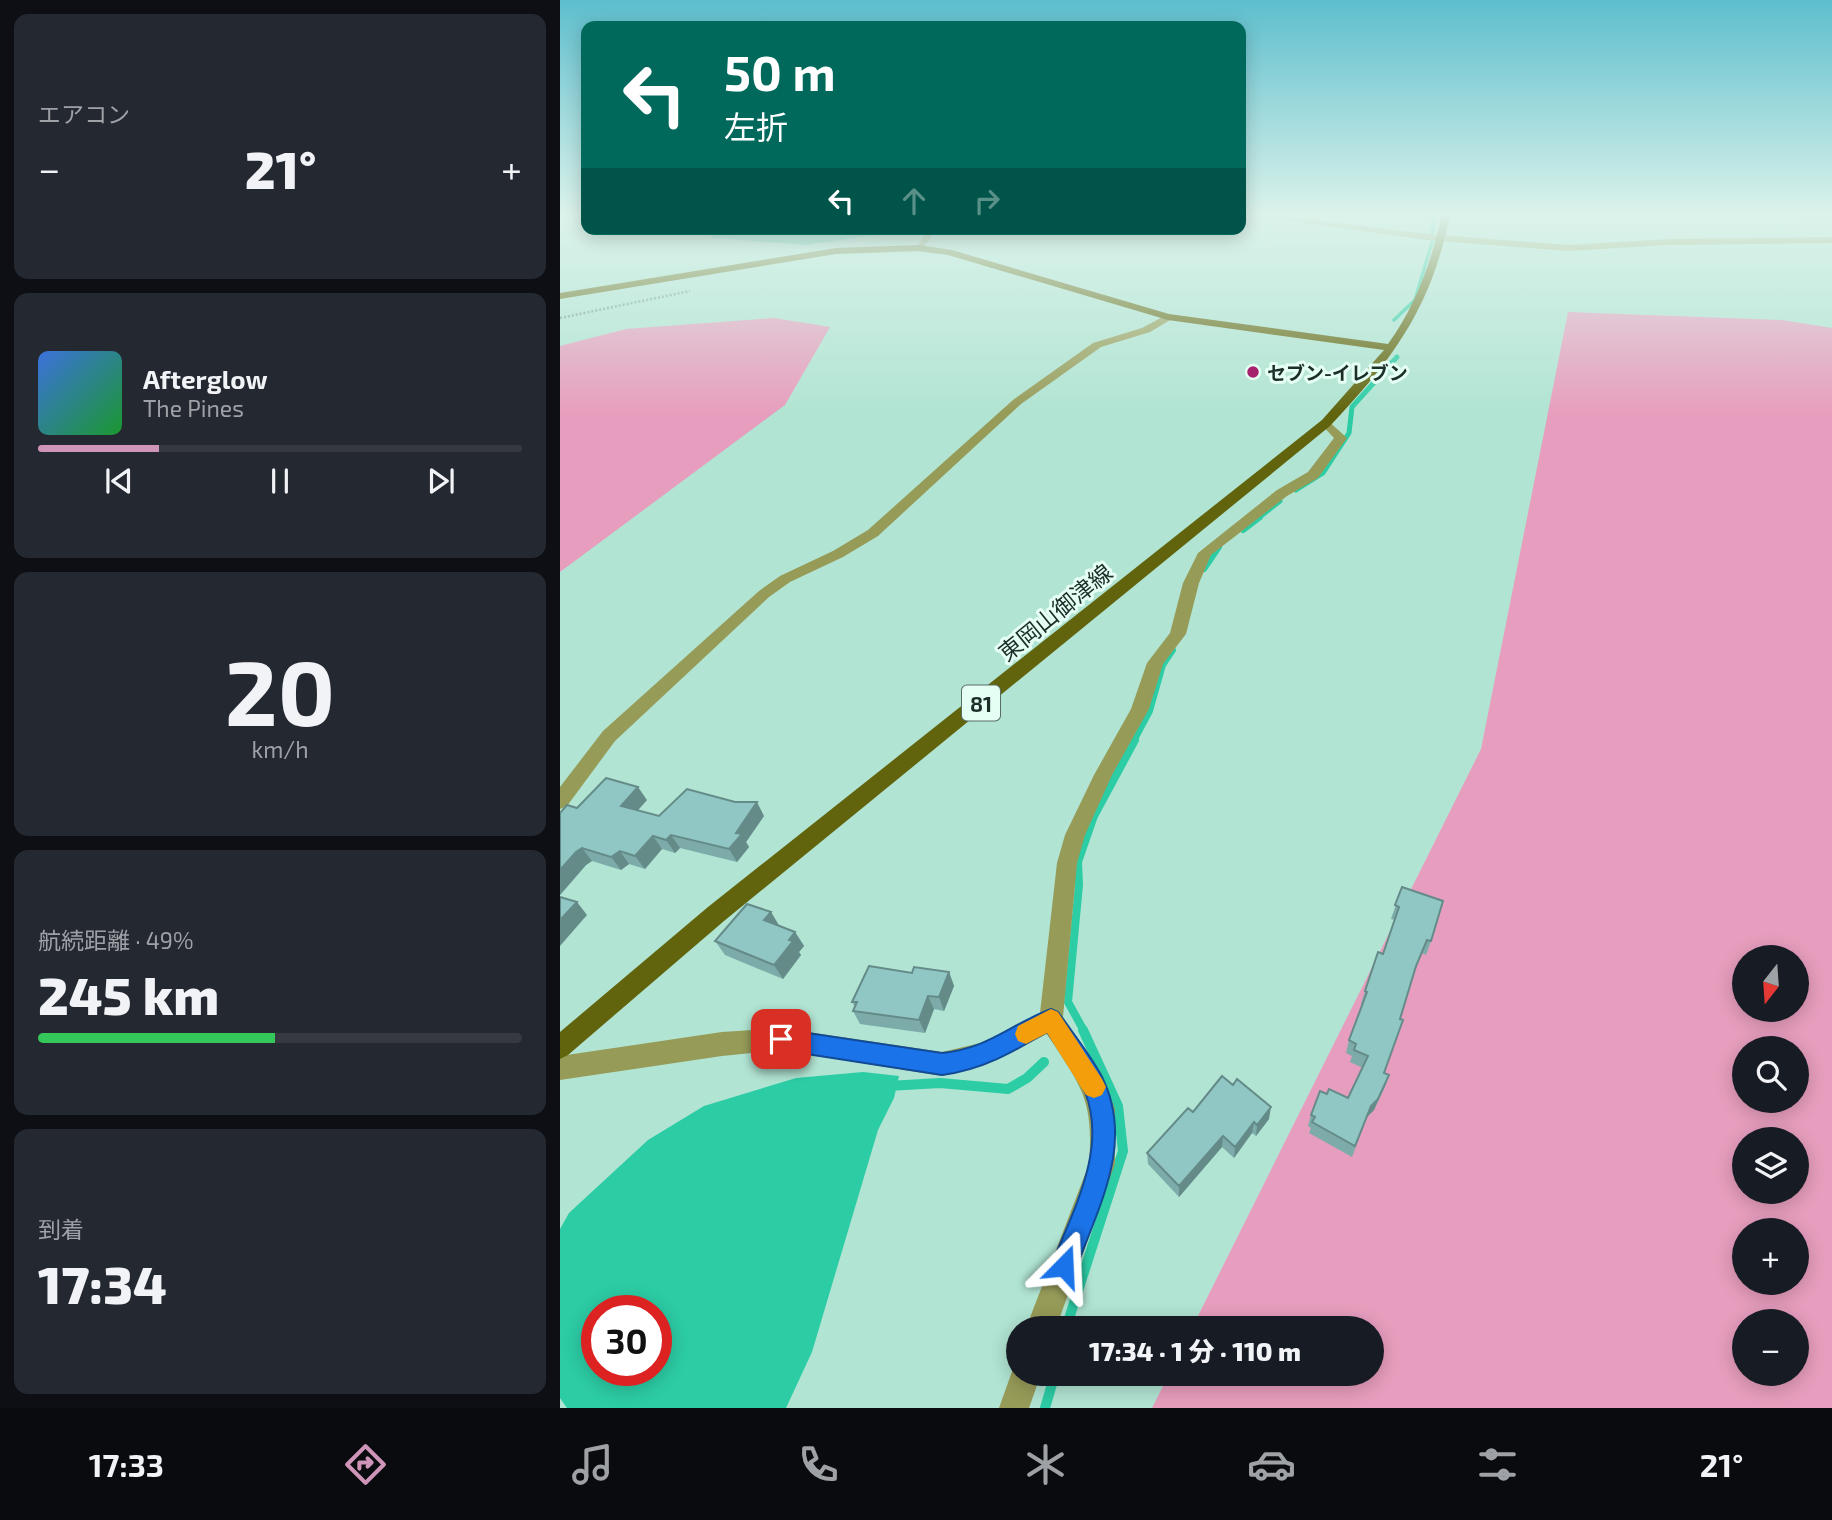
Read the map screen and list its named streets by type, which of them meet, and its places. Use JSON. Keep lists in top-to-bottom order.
{
  "streets": {
    "main road": ["東岡山御津線", "81"]
  },
  "places": ["セブン-イレブン"],
  "north": "bottom",
  "page": {
    "tile": [
      "エアコン",
      ["20", "km/h"],
      ["航続距離 · 49%", "245 km"],
      ["到着", "17:34"]
    ],
    "turn": ["50 m", "左折"],
    "heat": ["−", "21°", "+"],
    "song": ["Afterglow", "The Pines"],
    "map_buttons": ["+", "−"],
    "limit": "30",
    "trip": "17:34 · 1 分 · 110 m",
    "tabs": ["17:33", "21°"]
  }
}
